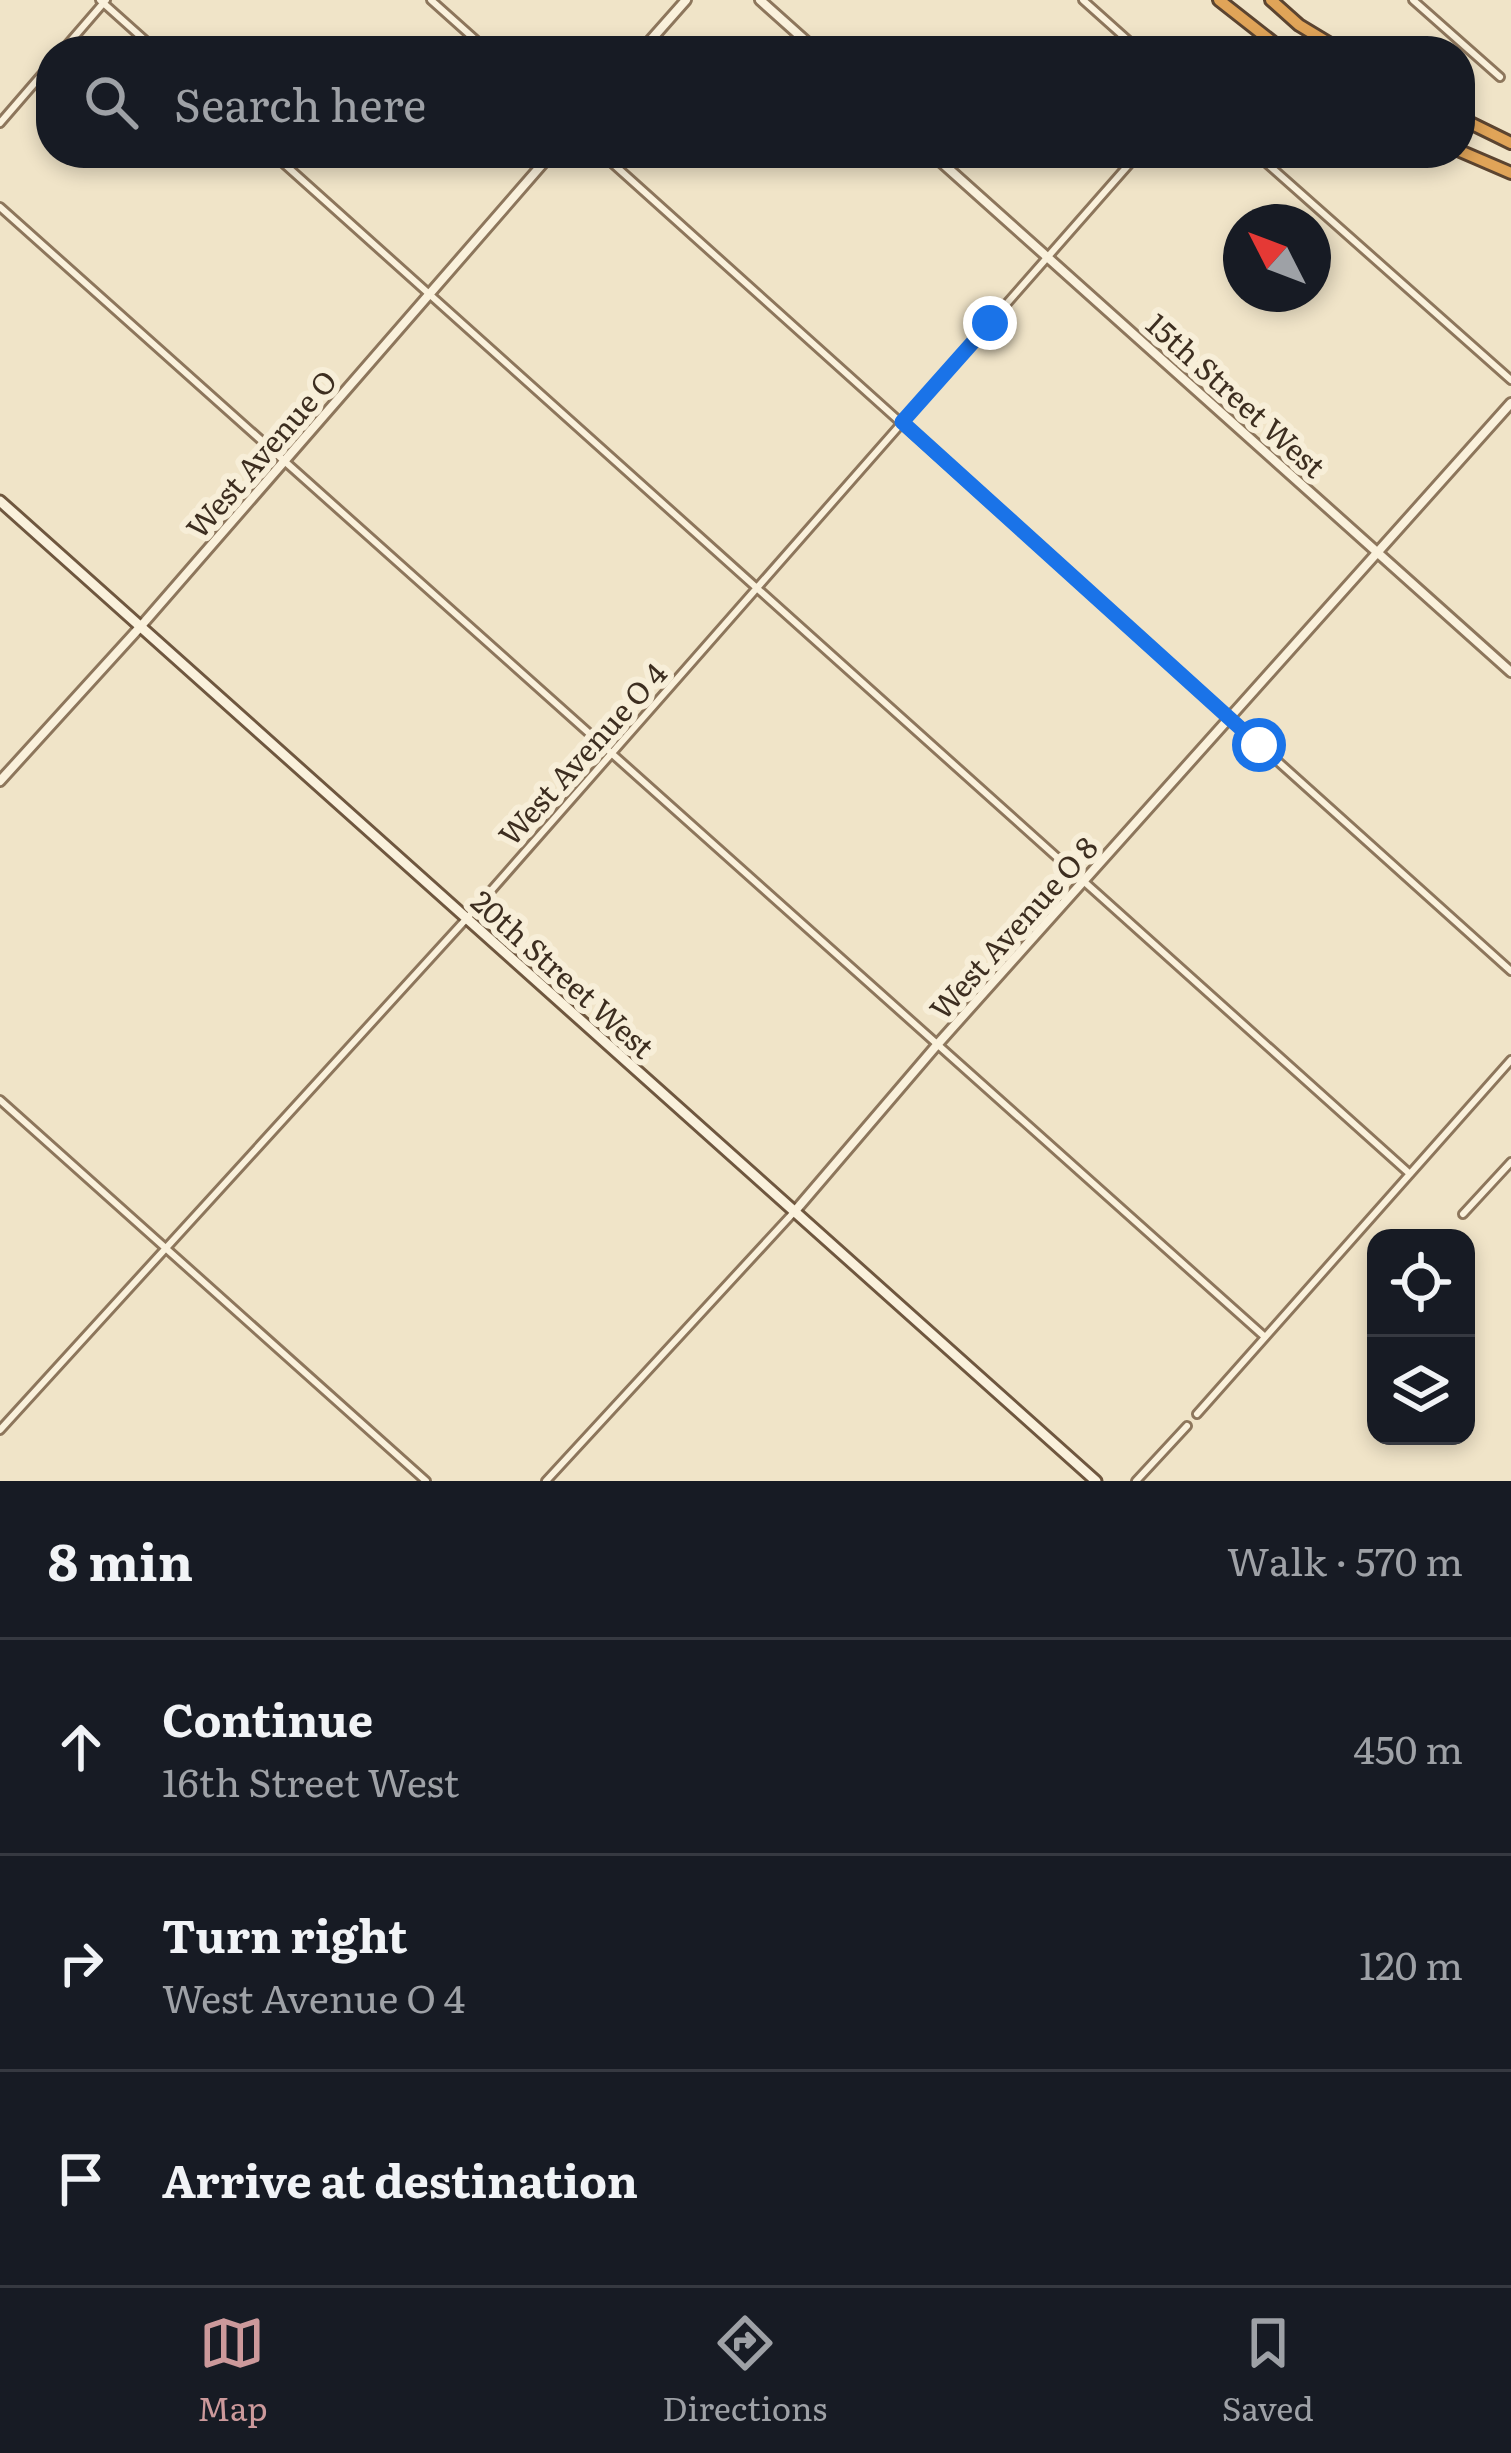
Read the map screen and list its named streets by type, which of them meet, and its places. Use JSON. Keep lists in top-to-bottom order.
{
  "streets": {
    "main road": ["20th Street West"],
    "street": [
      "15th Street West",
      "West Avenue O",
      "West Avenue O 4",
      "West Avenue O 8"
    ]
  },
  "crossings": [
    ["15th Street West", "West Avenue O 4"],
    ["15th Street West", "West Avenue O 8"],
    ["West Avenue O", "20th Street West"],
    ["West Avenue O 4", "20th Street West"],
    ["West Avenue O 8", "20th Street West"]
  ],
  "north": "top left",
  "page": {
    "search": "Search here",
    "heading": ["8 min", "Walk · 570 m"],
    "list": [
      ["Continue", "16th Street West", "450 m"],
      ["Turn right", "West Avenue O 4", "120 m"],
      "Arrive at destination"
    ],
    "nav": ["Map", "Directions", "Saved"]
  }
}
